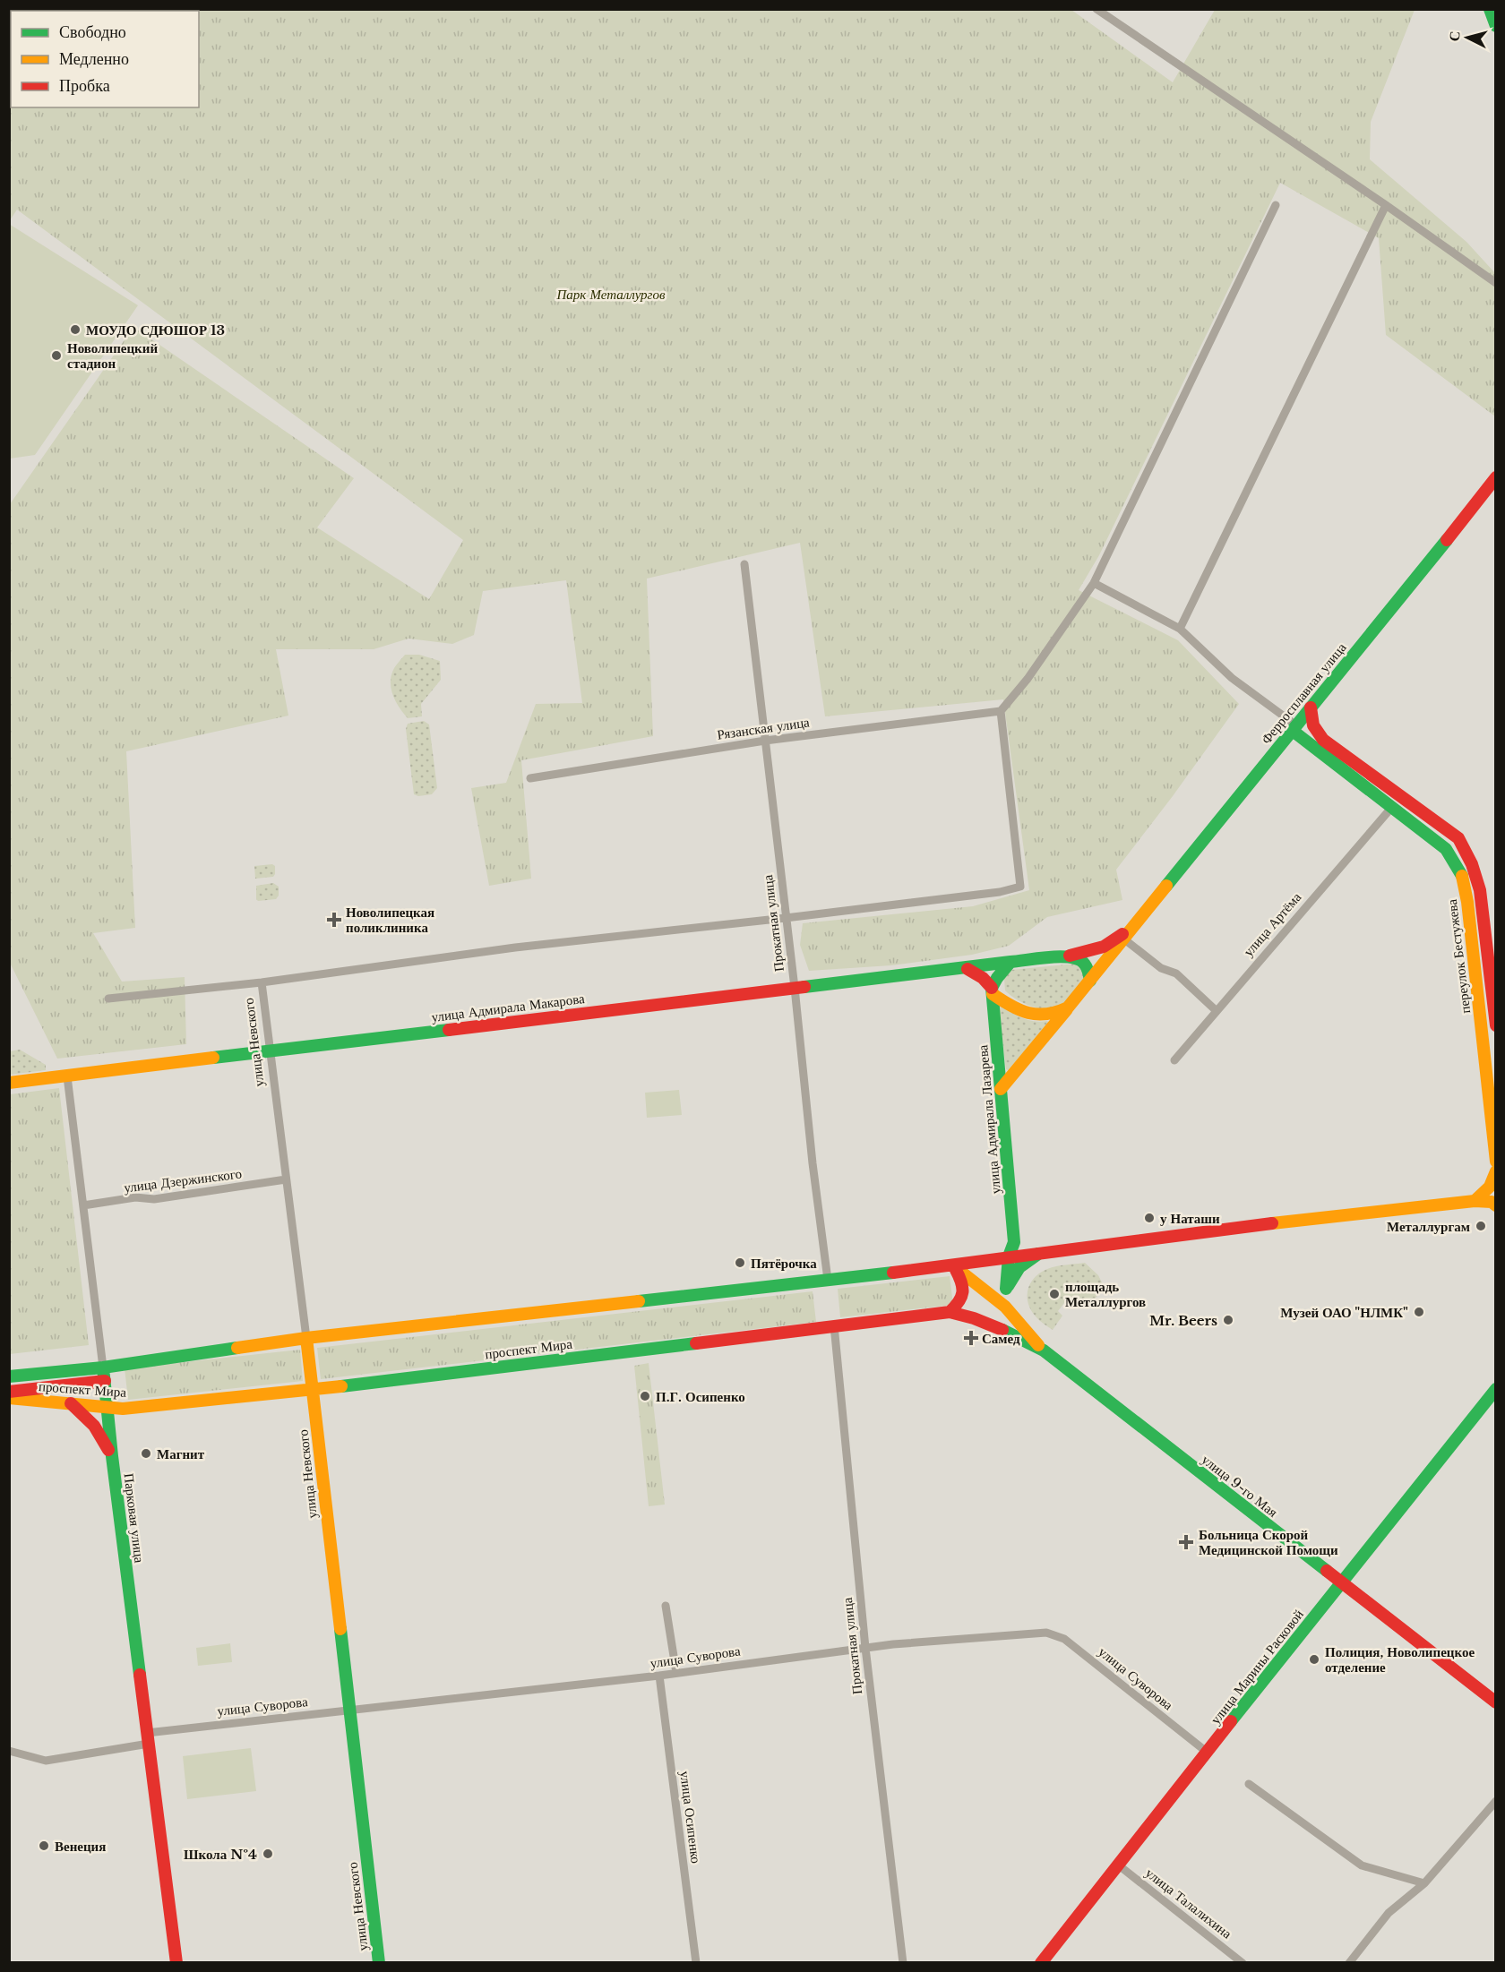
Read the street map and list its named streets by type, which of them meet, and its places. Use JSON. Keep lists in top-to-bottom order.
{
  "streets": {
    "main road": [
      "Ферросплавная улица",
      "переулок Бестужева",
      "улица Адмирала Макарова",
      "улица Невского",
      "улица Адмирала Лазарева",
      "проспект Мира",
      "улица 9-го Мая",
      "Парковая улица",
      "улица Марины Расковой"
    ],
    "street": [
      "Рязанская улица",
      "Прокатная улица",
      "улица Артёма",
      "улица Дзержинского",
      "улица Суворова",
      "улица Осипенко",
      "улица Талалихина"
    ]
  },
  "crossings": [
    ["Ферросплавная улица", "переулок Бестужева"],
    ["Рязанская улица", "Прокатная улица"],
    ["Прокатная улица", "улица Адмирала Макарова"],
    ["Прокатная улица", "проспект Мира"],
    ["Прокатная улица", "улица Суворова"],
    ["улица Артёма", "переулок Бестужева"],
    ["улица Адмирала Макарова", "улица Невского"],
    ["улица Адмирала Макарова", "Парковая улица"],
    ["улица Невского", "улица Дзержинского"],
    ["улица Невского", "проспект Мира"],
    ["улица Невского", "улица Суворова"],
    ["улица Адмирала Лазарева", "проспект Мира"],
    ["улица Дзержинского", "Парковая улица"],
    ["проспект Мира", "улица 9-го Мая"],
    ["проспект Мира", "Парковая улица"],
    ["улица 9-го Мая", "улица Марины Расковой"],
    ["Парковая улица", "улица Суворова"],
    ["улица Суворова", "улица Марины Расковой"],
    ["улица Суворова", "улица Осипенко"],
    ["улица Марины Расковой", "улица Талалихина"]
  ],
  "parks": ["Парк Металлургов"],
  "places": {
    "other": [
      "МОУДО СДЮШОР 13",
      "Новолипецкий стадион",
      "у Наташи",
      "Металлургам",
      "Пятёрочка",
      "площадь Металлургов",
      "Музей ОАО \"НЛМК\"",
      "Mr. Beers",
      "П.Г. Осипенко",
      "Магнит",
      "Полиция, Новолипецкое отделение",
      "Венеция",
      "Школа №4"
    ],
    "health": ["Новолипецкая поликлиника", "Самед", "Больница Скорой Медицинской Помощи"]
  },
  "legend": ["Свободно", "Медленно", "Пробка"],
  "north": "left"
}
